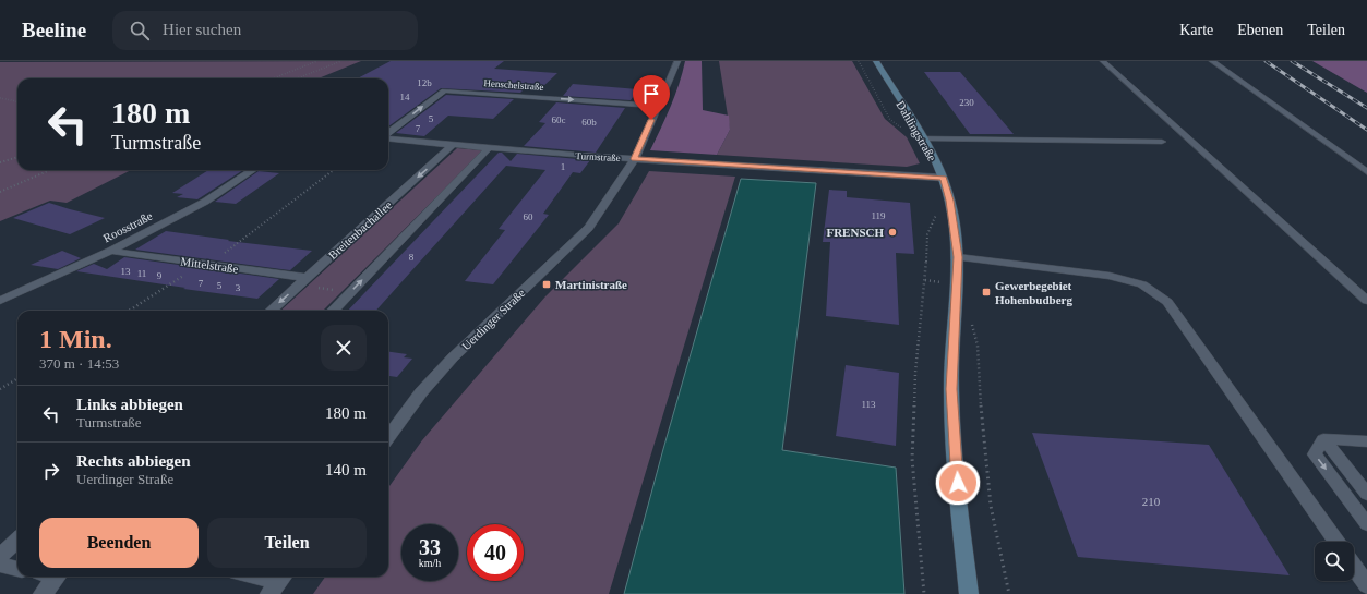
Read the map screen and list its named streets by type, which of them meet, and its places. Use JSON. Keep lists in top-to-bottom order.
{
  "streets": {
    "street": [
      "Henschelstraße",
      "Dahlingstraße",
      "Turmstraße",
      "Roosstraße",
      "Breitenbachallee",
      "Mittelstraße",
      "Uerdinger Straße"
    ]
  },
  "crossings": [
    ["Henschelstraße", "Uerdinger Straße"],
    ["Dahlingstraße", "Turmstraße"],
    ["Turmstraße", "Breitenbachallee"],
    ["Turmstraße", "Uerdinger Straße"],
    ["Roosstraße", "Mittelstraße"],
    ["Breitenbachallee", "Mittelstraße"]
  ],
  "one_way": ["Henschelstraße"],
  "places": {
    "other": ["FRENSCH"],
    "transit": ["Martinistraße", "Gewerbegebiet Hohenbudberg"]
  },
  "house_numbers": [
    "12b",
    "14",
    "230",
    "5",
    "60c",
    "60b",
    "7",
    "1",
    "119",
    "60",
    "8",
    "13",
    "11",
    "9",
    "7",
    "5",
    "3",
    "113",
    "210"
  ],
  "page": {
    "header": "Beeline",
    "search": "Hier suchen",
    "nav": ["Karte", "Ebenen", "Teilen"],
    "turn": ["180 m", "Turmstraße"],
    "heading": ["1 Min.", "370 m · 14:53"],
    "list": [
      {
        "name": "Links abbiegen",
        "note": "Turmstraße",
        "value": "180 m"
      },
      {
        "name": "Rechts abbiegen",
        "note": "Uerdinger Straße",
        "value": "140 m"
      }
    ],
    "buttons": ["Beenden", "Teilen"],
    "speed": "33 km/h",
    "limit": "40"
  }
}
